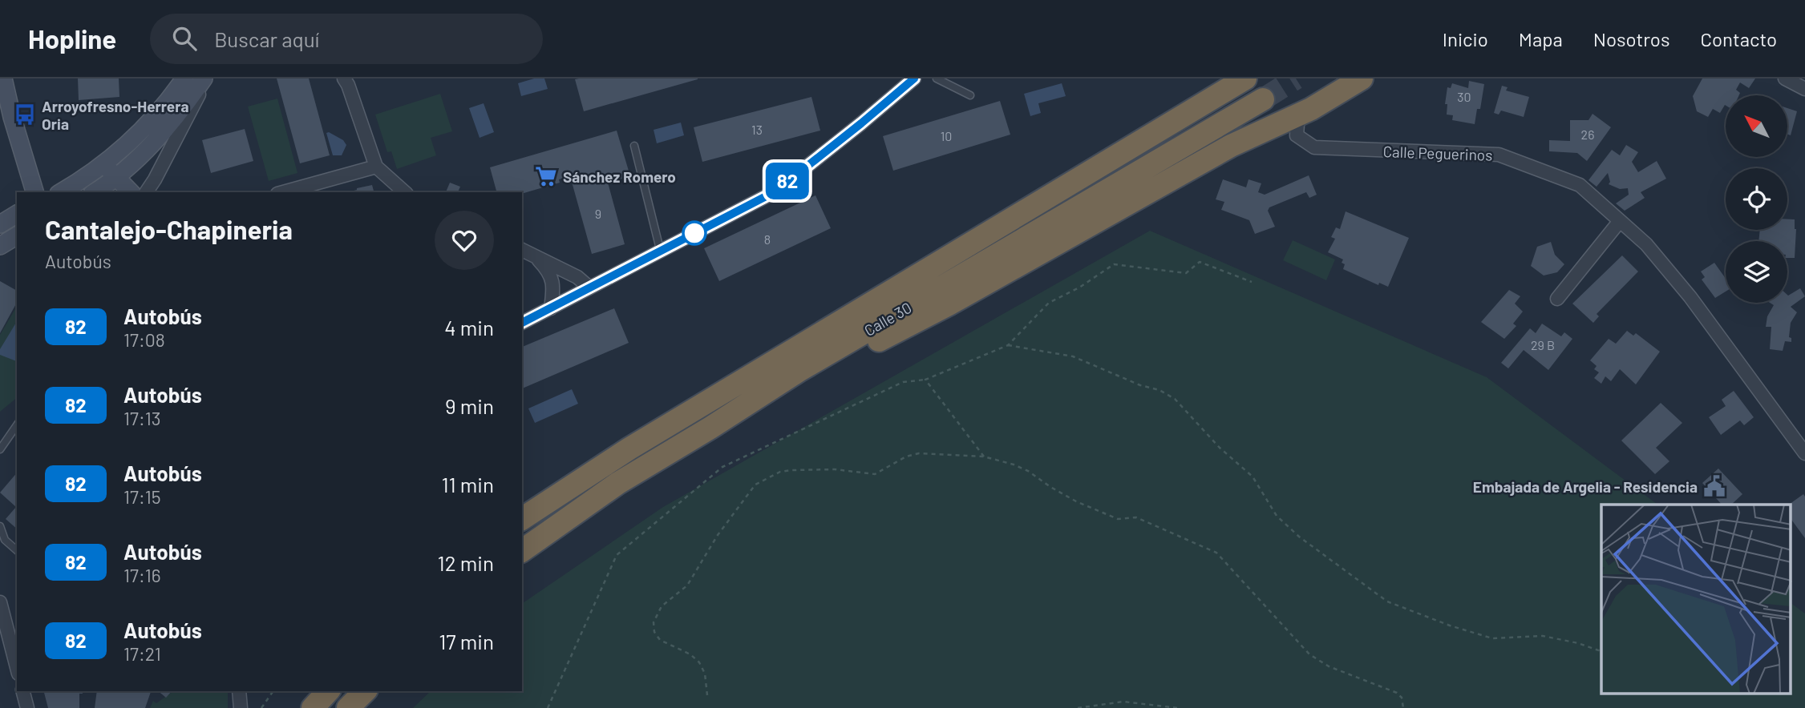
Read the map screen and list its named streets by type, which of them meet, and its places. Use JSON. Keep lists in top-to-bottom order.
{
  "streets": {
    "highway": ["Calle 30"],
    "street": ["Calle Peguerinos"]
  },
  "places": {
    "bus stop": ["Arroyofresno-Herrera Oria"],
    "supermarket": ["Sánchez Romero"],
    "public building": ["Embajada de Argelia - Residencia"]
  },
  "lines": ["bus line 82"],
  "house_numbers": [
    "30",
    "13",
    "26",
    "10",
    "9",
    "8",
    "29 B"
  ],
  "north": "top left",
  "page": {
    "header": "Hopline",
    "search": "Buscar aquí",
    "nav": [
      "Inicio",
      "Mapa",
      "Nosotros",
      "Contacto"
    ],
    "on_map": "82",
    "heading": ["Cantalejo-Chapineria", "Autobús"],
    "list": [
      {
        "mark": "82",
        "name": "Autobús",
        "note": "17:08",
        "value": "4 min"
      },
      {
        "mark": "82",
        "name": "Autobús",
        "note": "17:13",
        "value": "9 min"
      },
      {
        "mark": "82",
        "name": "Autobús",
        "note": "17:15",
        "value": "11 min"
      },
      {
        "mark": "82",
        "name": "Autobús",
        "note": "17:16",
        "value": "12 min"
      },
      {
        "mark": "82",
        "name": "Autobús",
        "note": "17:21",
        "value": "17 min"
      }
    ]
  }
}
